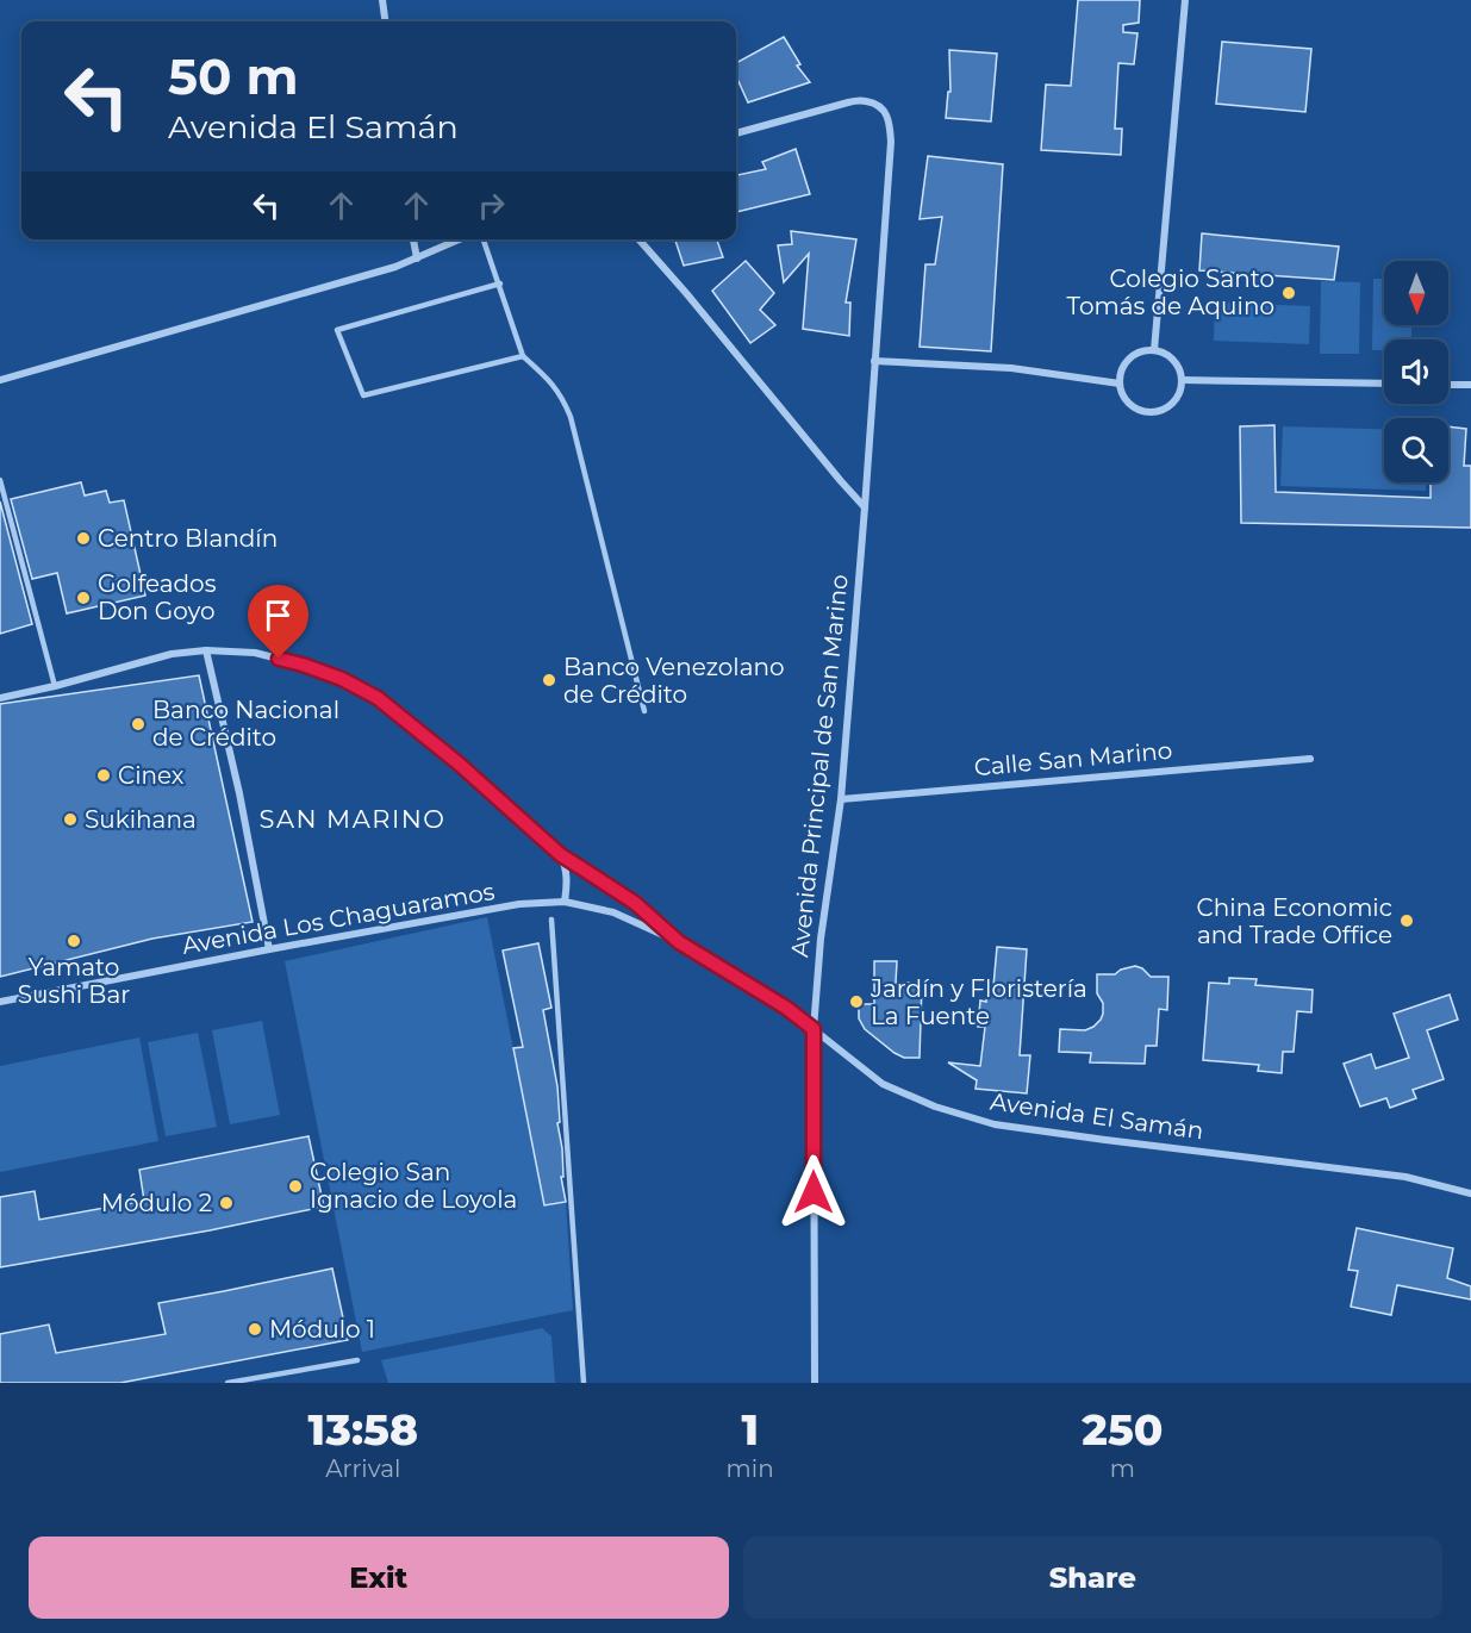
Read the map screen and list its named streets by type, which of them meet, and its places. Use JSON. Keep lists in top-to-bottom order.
{
  "streets": {
    "street": [
      "Calle San Marino",
      "Avenida Principal de San Marino",
      "Avenida Los Chaguaramos",
      "Avenida El Samán"
    ]
  },
  "crossings": [
    ["Calle San Marino", "Avenida Principal de San Marino"],
    ["Avenida Principal de San Marino", "Avenida El Samán"],
    ["Avenida Los Chaguaramos", "Avenida El Samán"]
  ],
  "districts": ["SAN MARINO"],
  "places": [
    "Colegio Santo Tomás de Aquino",
    "Centro Blandín",
    "Golfeados Don Goyo",
    "Banco Venezolano de Crédito",
    "Banco Nacional de Crédito",
    "Cinex",
    "Sukihana",
    "China Economic and Trade Office",
    "Yamato Sushi Bar",
    "Jardín y Floristería La Fuente",
    "Colegio San Ignacio de Loyola",
    "Módulo 2",
    "Módulo 1"
  ],
  "north": "bottom",
  "page": {
    "turn": ["50 m", "Avenida El Samán"],
    "eta": [
      "13:58",
      "Arrival",
      "1",
      "min",
      "250",
      "m"
    ],
    "buttons": ["Exit", "Share"]
  }
}
